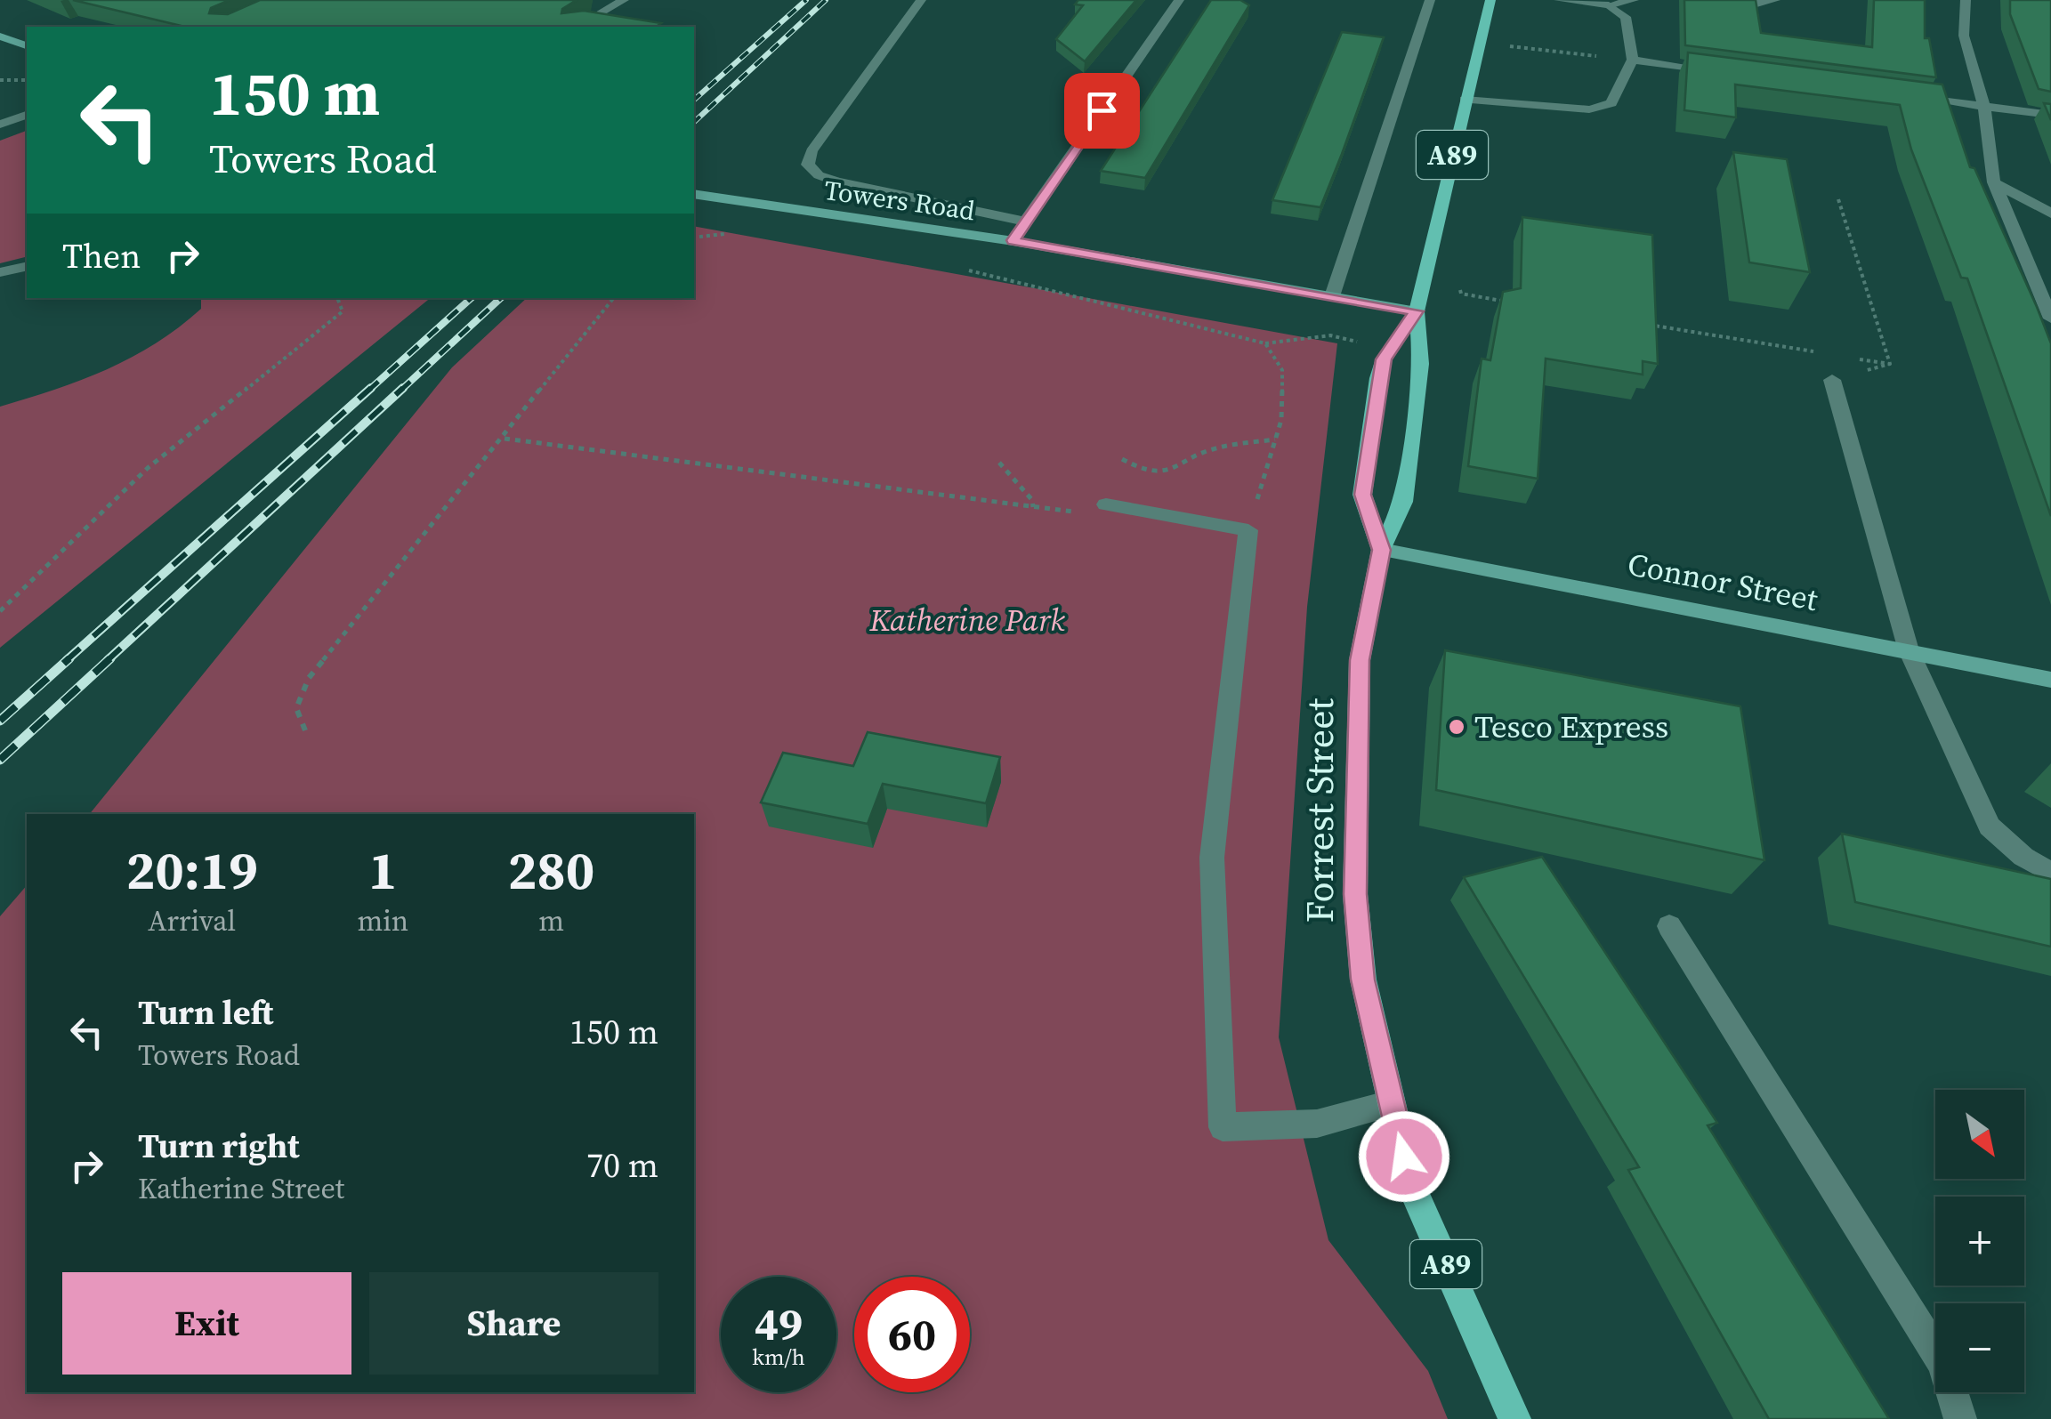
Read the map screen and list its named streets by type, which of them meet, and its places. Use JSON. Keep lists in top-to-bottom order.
{
  "streets": {
    "main road": [
      "A89",
      "Towers Road",
      "Connor Street",
      "Forrest Street"
    ]
  },
  "crossings": [
    ["Towers Road", "Forrest Street"],
    ["Connor Street", "Forrest Street"]
  ],
  "parks": ["Katherine Park"],
  "places": ["Tesco Express"],
  "north": "bottom right",
  "page": {
    "turn": ["150 m", "Towers Road"],
    "then": "Then",
    "eta": [
      "20:19",
      "Arrival",
      "1",
      "min",
      "280",
      "m"
    ],
    "list": [
      {
        "name": "Turn left",
        "note": "Towers Road",
        "value": "150 m"
      },
      {
        "name": "Turn right",
        "note": "Katherine Street",
        "value": "70 m"
      }
    ],
    "map_buttons": ["+", "−"],
    "buttons": ["Exit", "Share"],
    "speed": "49 km/h",
    "limit": "60"
  }
}
